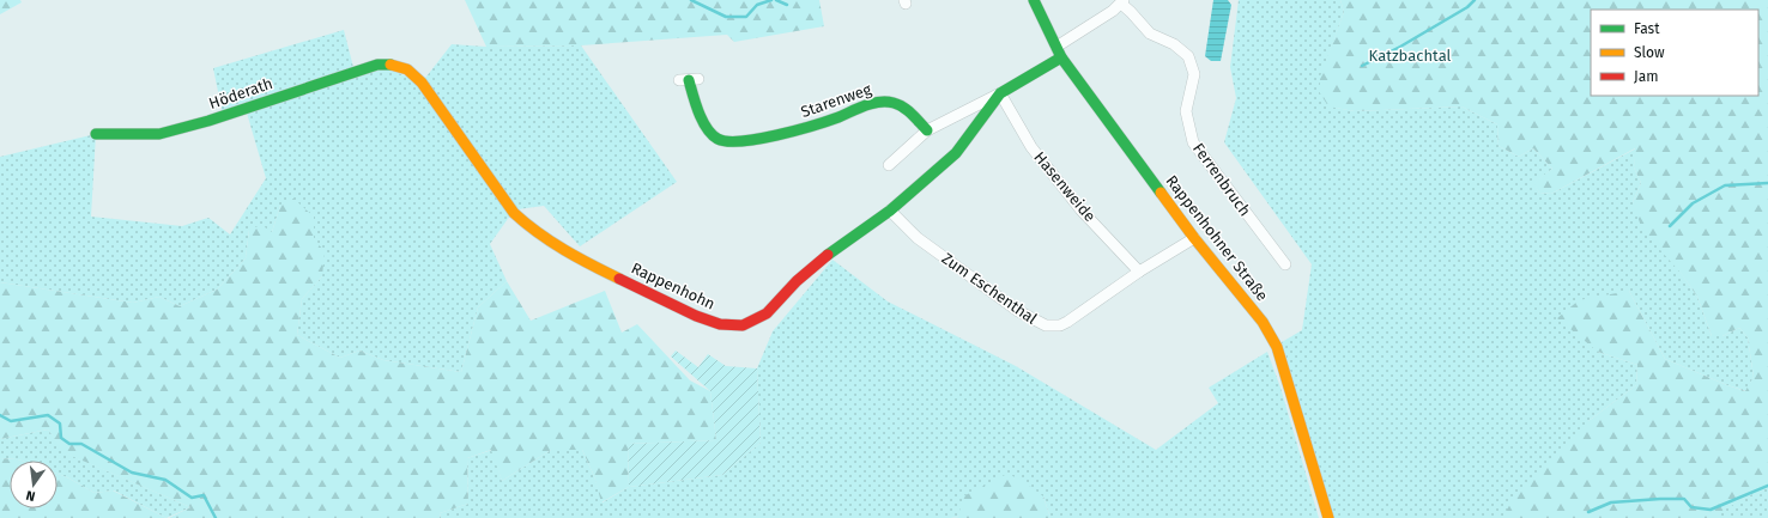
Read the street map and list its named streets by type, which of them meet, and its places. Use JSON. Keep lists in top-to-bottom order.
{
  "streets": {
    "street": [
      "Höderath",
      "Starenweg",
      "Ferrenbruch",
      "Hasenweide",
      "Rappenhohner Straße",
      "Rappenhohn",
      "Zum Eschenthal"
    ]
  },
  "crossings": [
    ["Höderath", "Rappenhohn"],
    ["Starenweg", "Rappenhohn"],
    ["Ferrenbruch", "Rappenhohner Straße"],
    ["Ferrenbruch", "Rappenhohn"],
    ["Hasenweide", "Rappenhohn"],
    ["Hasenweide", "Zum Eschenthal"],
    ["Rappenhohner Straße", "Rappenhohn"],
    ["Rappenhohner Straße", "Zum Eschenthal"],
    ["Rappenhohn", "Zum Eschenthal"]
  ],
  "parks": ["Katzbachtal"],
  "legend": ["Fast", "Slow", "Jam"],
  "north": "bottom"
}
